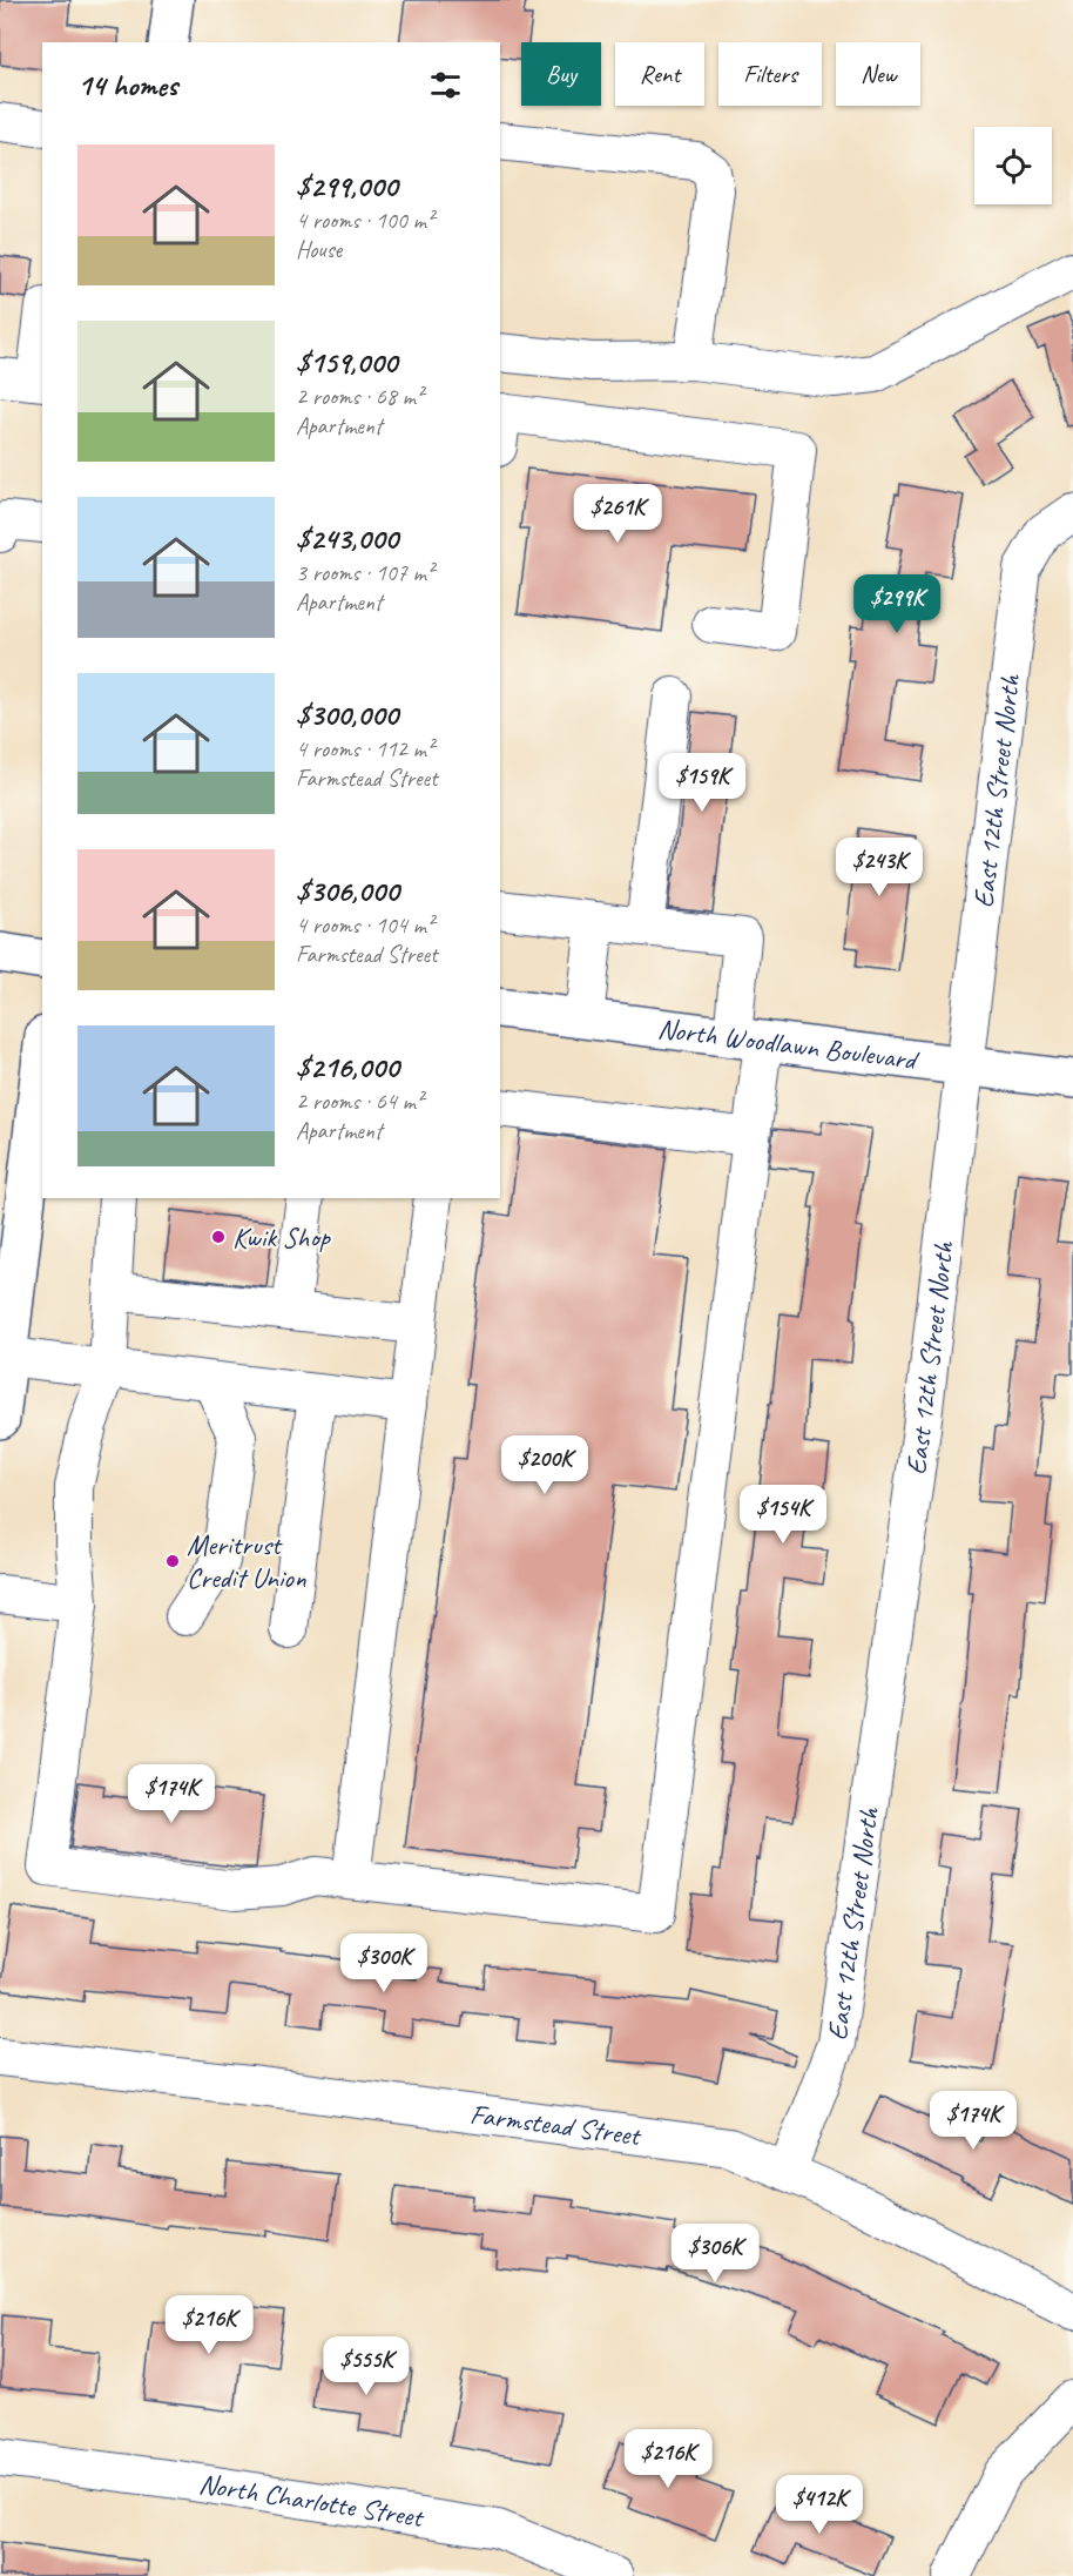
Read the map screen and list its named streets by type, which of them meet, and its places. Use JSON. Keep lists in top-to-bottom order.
{
  "streets": {
    "main road": ["North Woodlawn Boulevard"],
    "street": ["East 12th Street North", "Farmstead Street", "North Charlotte Street"]
  },
  "crossings": [
    ["East 12th Street North", "North Woodlawn Boulevard"],
    ["East 12th Street North", "Farmstead Street"]
  ],
  "places": ["Kwik Shop", "Meritrust Credit Union"],
  "page": {
    "chip": [
      "Buy",
      "Rent",
      "Filters",
      "New"
    ],
    "heading": "14 homes",
    "list": [
      {
        "name": "$299,000",
        "note": "4 rooms · 100 m² · House"
      },
      {
        "name": "$159,000",
        "note": "2 rooms · 68 m² · Apartment"
      },
      {
        "name": "$243,000",
        "note": "3 rooms · 107 m² · Apartment"
      },
      {
        "name": "$300,000",
        "note": "4 rooms · 112 m² · Farmstead Street"
      },
      {
        "name": "$306,000",
        "note": "4 rooms · 104 m² · Farmstead Street"
      },
      {
        "name": "$216,000",
        "note": "2 rooms · 64 m² · Apartment"
      }
    ],
    "price": [
      "$261K",
      "$299K",
      "$159K",
      "$243K",
      "$200K",
      "$154K",
      "$174K",
      "$300K",
      "$174K",
      "$306K",
      "$216K",
      "$555K",
      "$216K",
      "$412K"
    ]
  }
}
